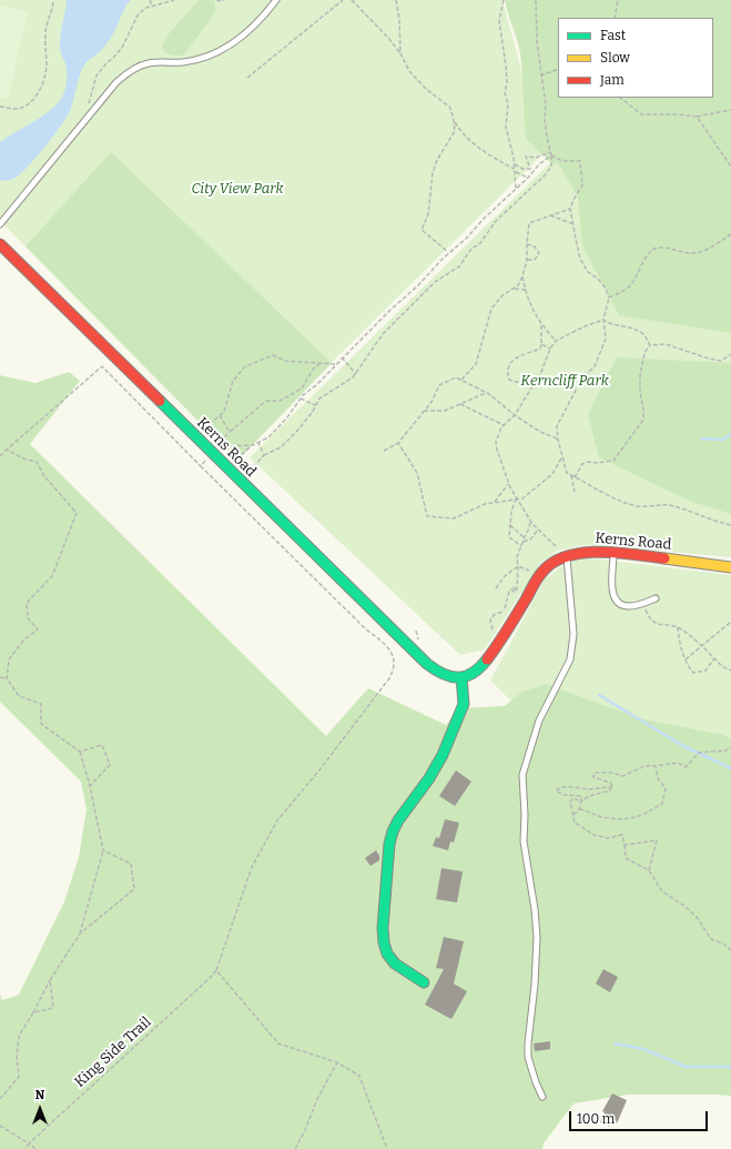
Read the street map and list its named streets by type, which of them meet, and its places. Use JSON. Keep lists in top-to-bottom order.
{
  "streets": {
    "street": ["Kerns Road"],
    "path": ["King Side Trail"]
  },
  "parks": ["City View Park", "Kerncliff Park"],
  "legend": ["Fast", "Slow", "Jam"],
  "scale_bar": "100 m",
  "north": "top"
}
